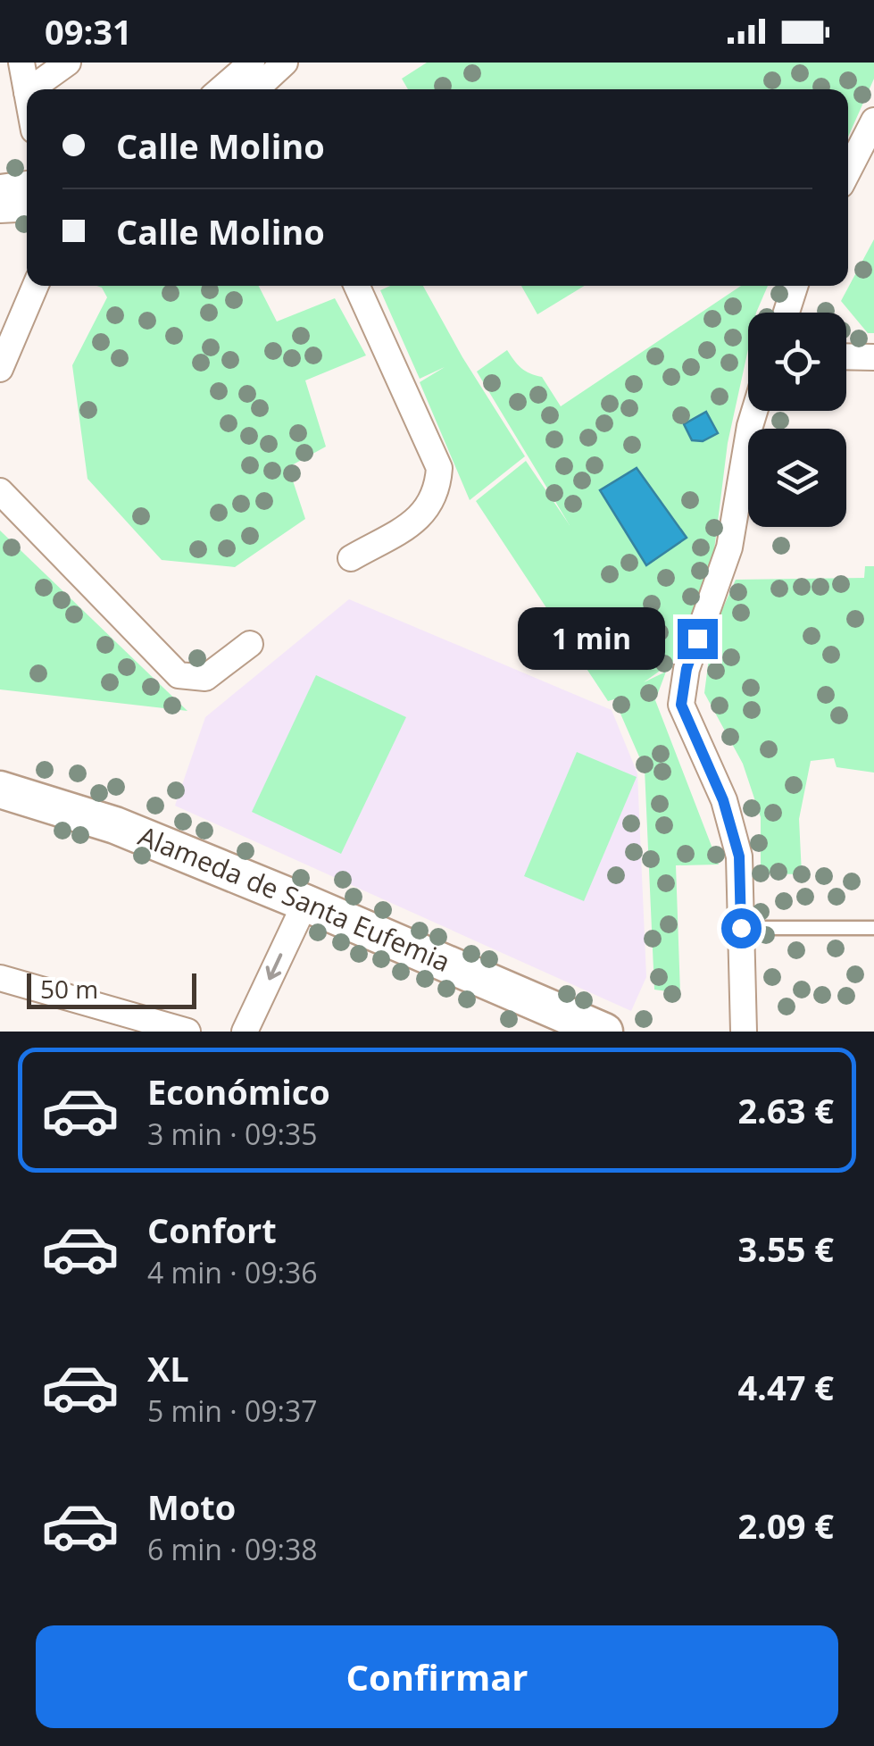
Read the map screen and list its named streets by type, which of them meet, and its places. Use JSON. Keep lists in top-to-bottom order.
{
  "streets": {
    "street": ["Alameda de Santa Eufemia"]
  },
  "scale_bar": "50 m",
  "page": {
    "status": "09:31",
    "banner": ["Calle Molino", "Calle Molino"],
    "bubble": "1 min",
    "scale": "50 m",
    "list": [
      {
        "name": "Económico",
        "note": "3 min · 09:35",
        "value": "2.63 €"
      },
      {
        "name": "Confort",
        "note": "4 min · 09:36",
        "value": "3.55 €"
      },
      {
        "name": "XL",
        "note": "5 min · 09:37",
        "value": "4.47 €"
      },
      {
        "name": "Moto",
        "note": "6 min · 09:38",
        "value": "2.09 €"
      }
    ],
    "buttons": "Confirmar"
  }
}
